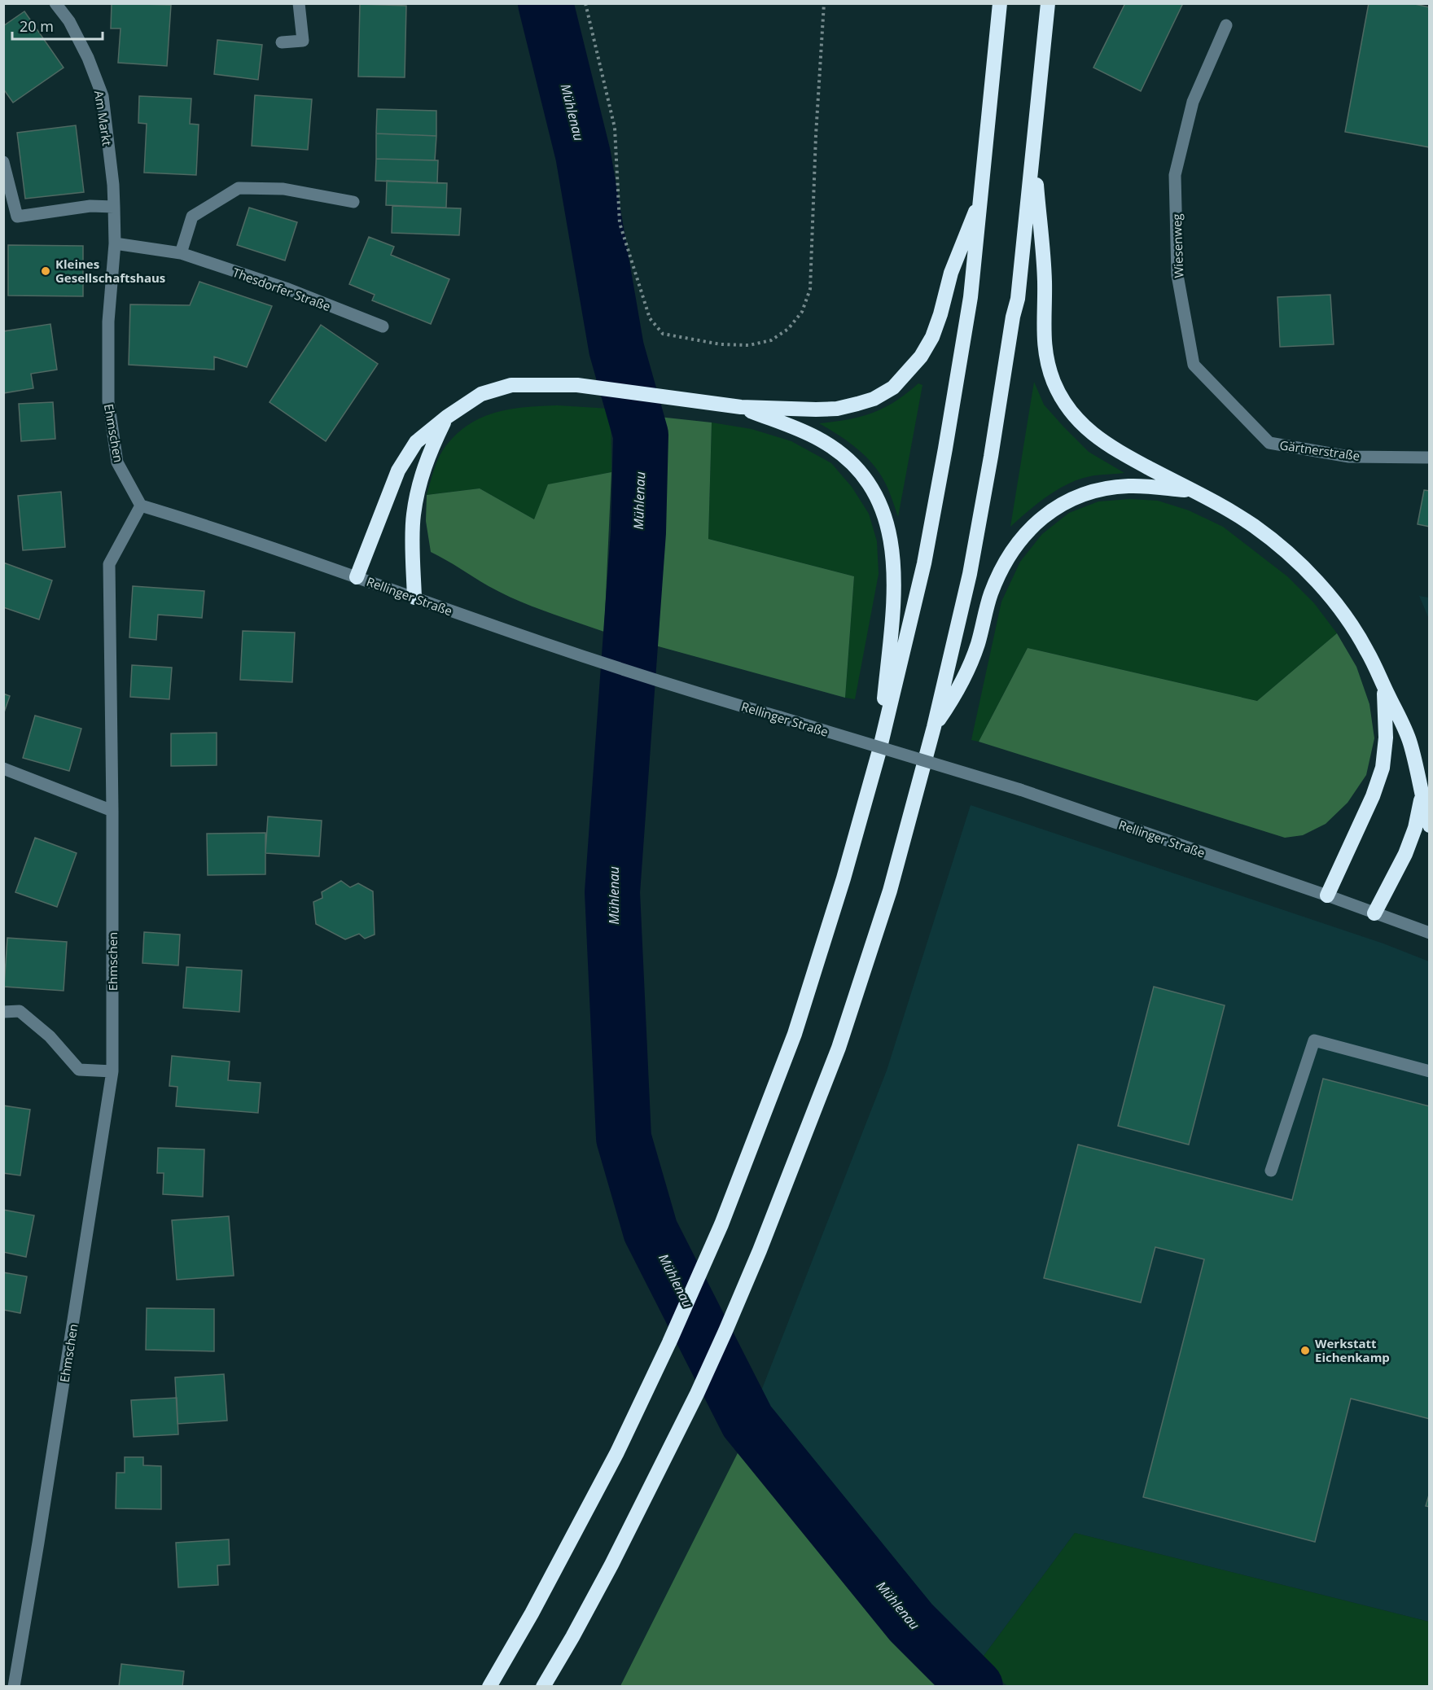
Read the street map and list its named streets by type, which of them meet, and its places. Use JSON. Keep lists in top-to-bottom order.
{
  "streets": {
    "street": [
      "Am Markt",
      "Wiesenweg",
      "Thesdorfer Straße",
      "Ehmschen",
      "Gärtnerstraße",
      "Rellinger Straße"
    ]
  },
  "crossings": [
    ["Am Markt", "Thesdorfer Straße"],
    ["Am Markt", "Ehmschen"],
    ["Wiesenweg", "Gärtnerstraße"],
    ["Thesdorfer Straße", "Ehmschen"],
    ["Ehmschen", "Rellinger Straße"]
  ],
  "water": ["Mühlenau"],
  "places": ["Kleines Gesellschaftshaus", "Werkstatt Eichenkamp"],
  "scale_bar": "20 m"
}
